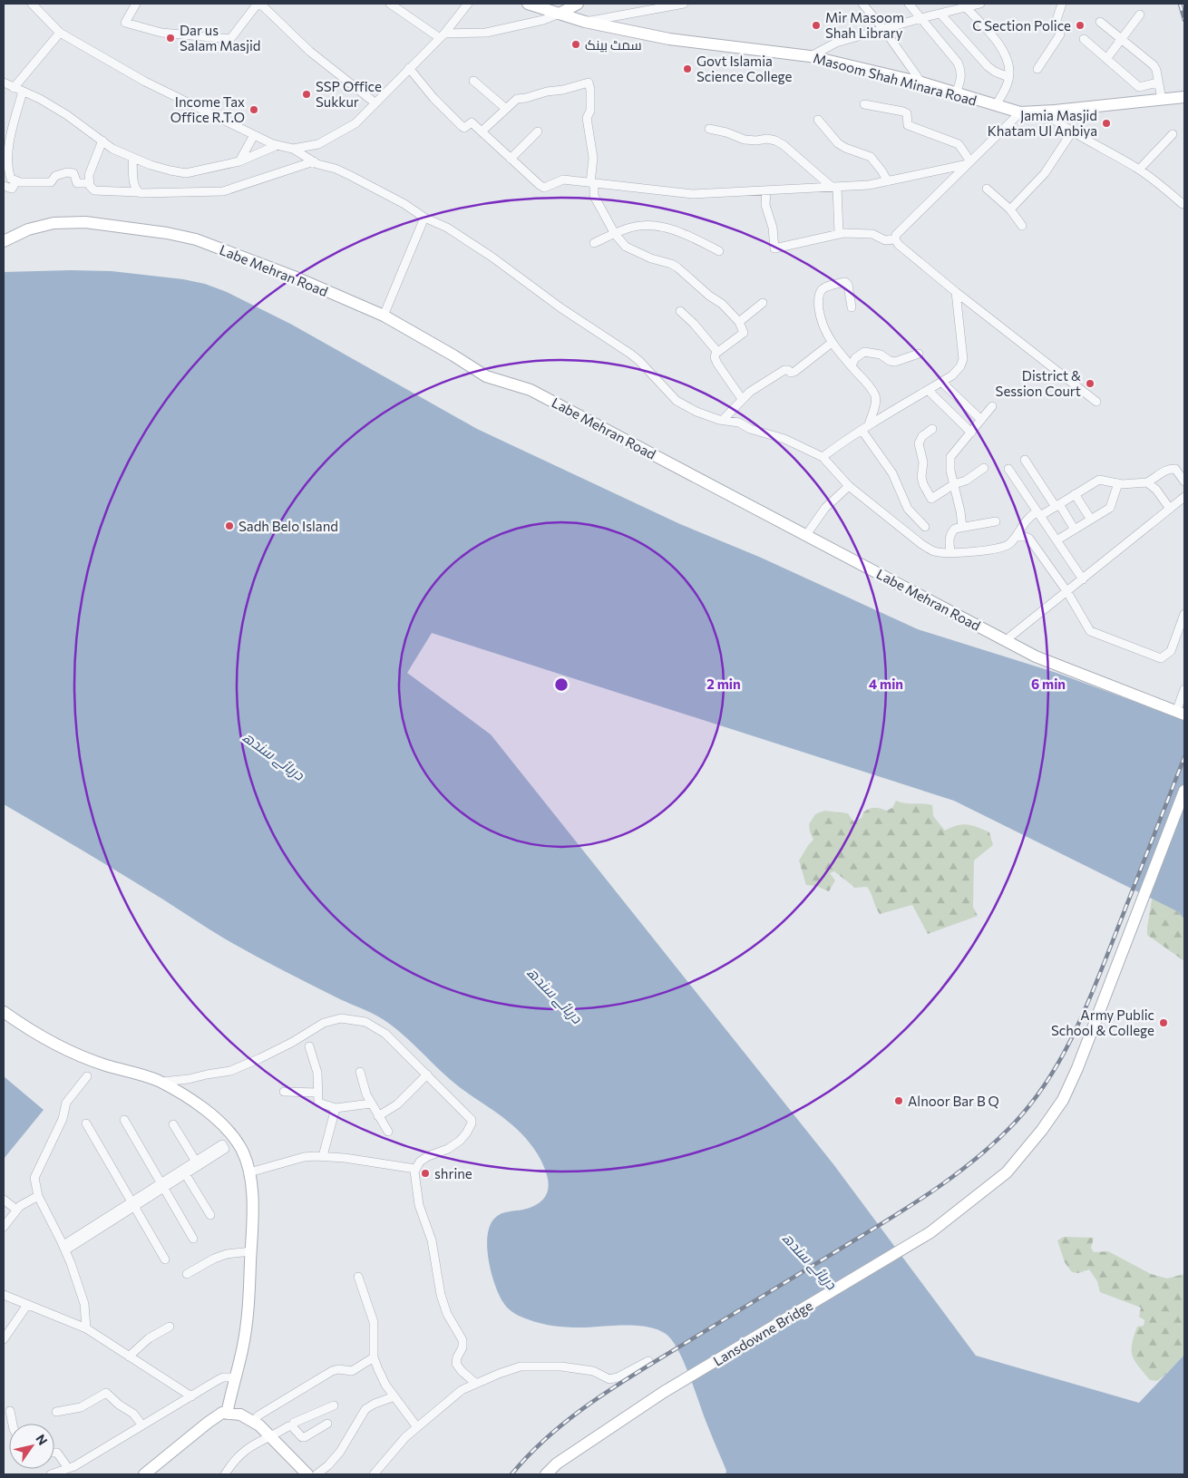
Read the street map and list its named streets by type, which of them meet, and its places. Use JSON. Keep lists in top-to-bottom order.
{
  "streets": {
    "main road": ["Masoom Shah Minara Road", "Labe Mehran Road", "Lansdowne Bridge"]
  },
  "water": ["دریائے سندھ"],
  "places": [
    "Mir Masoom Shah Library",
    "C Section Police",
    "Dar us Salam Masjid",
    "سمٹ بینک",
    "Govt Islamia Science College",
    "SSP Office Sukkur",
    "Income Tax Office R.T.O",
    "Jamia Masjid Khatam Ul Anbiya",
    "District & Session Court",
    "Sadh Belo Island",
    "Army Public School & College",
    "Alnoor Bar B Q",
    "shrine"
  ],
  "north": "top right",
  "rings": ["2 min", "4 min", "6 min"]
}
